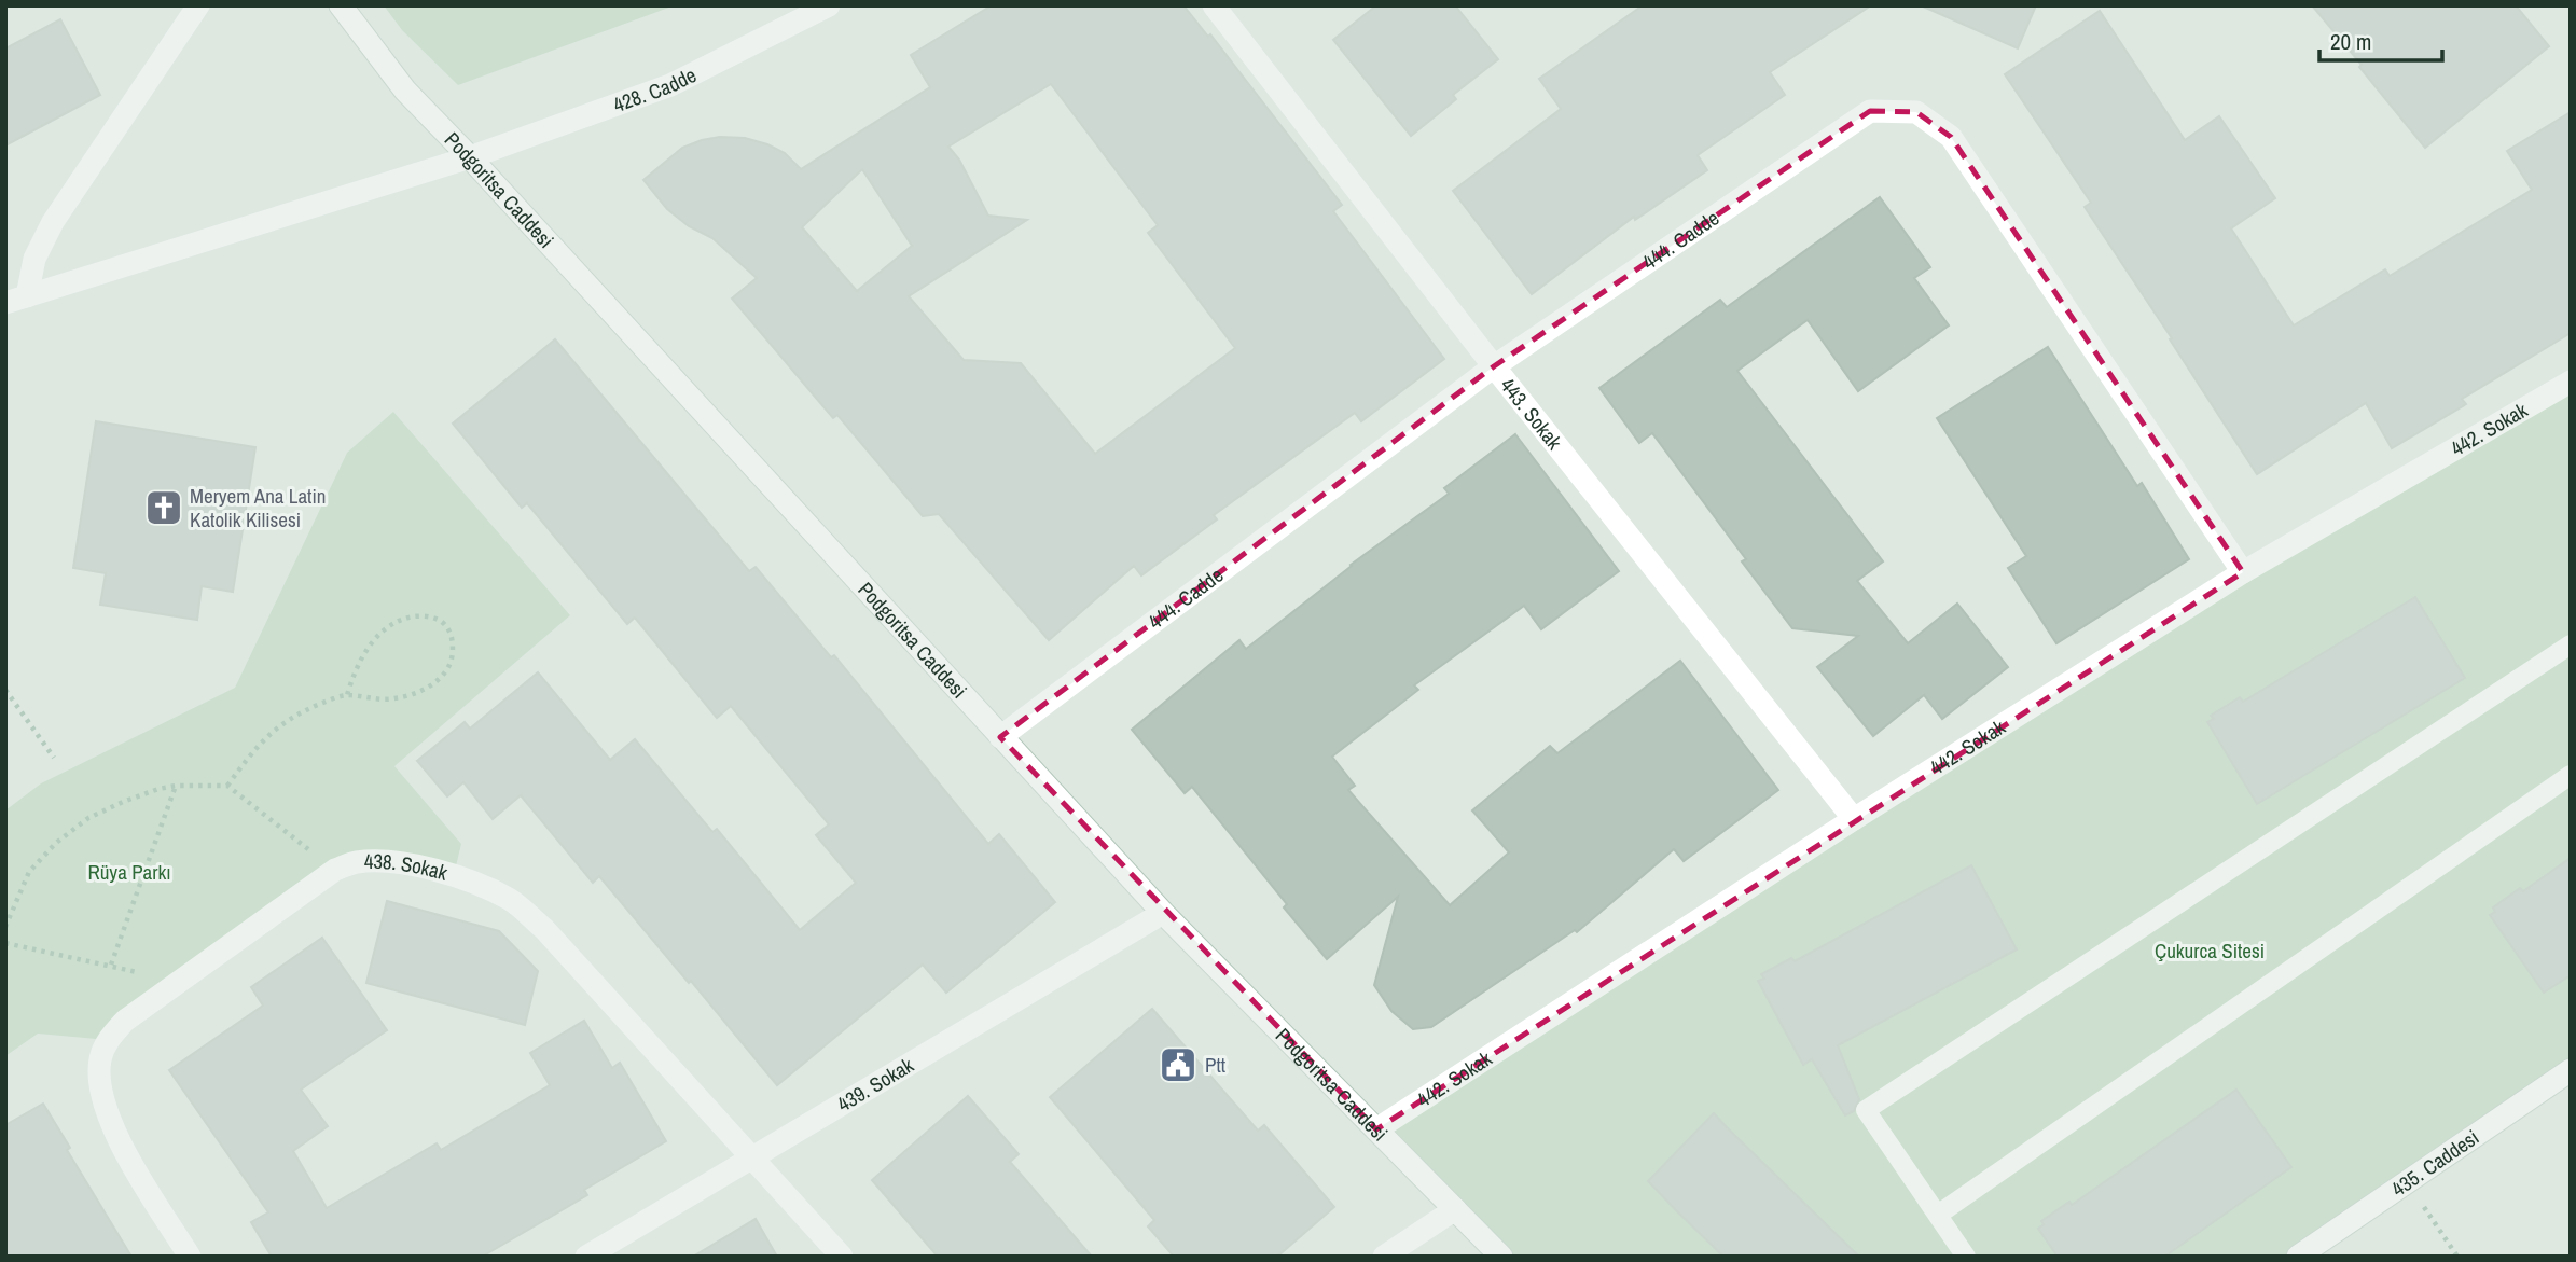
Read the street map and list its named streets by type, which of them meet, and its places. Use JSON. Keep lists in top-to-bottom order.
{
  "streets": {
    "street": [
      "428. Cadde",
      "Podgoritsa Caddesi",
      "444. Cadde",
      "443. Sokak",
      "442. Sokak",
      "438. Sokak",
      "439. Sokak",
      "435. Caddesi"
    ]
  },
  "crossings": [
    ["428. Cadde", "Podgoritsa Caddesi"],
    ["Podgoritsa Caddesi", "444. Cadde"],
    ["Podgoritsa Caddesi", "442. Sokak"],
    ["Podgoritsa Caddesi", "439. Sokak"],
    ["444. Cadde", "443. Sokak"],
    ["444. Cadde", "442. Sokak"],
    ["443. Sokak", "442. Sokak"],
    ["438. Sokak", "439. Sokak"]
  ],
  "parks": ["Rüya Parkı", "Çukurca Sitesi"],
  "places": {
    "church": ["Meryem Ana Latin Katolik Kilisesi"],
    "public building": ["Ptt"]
  },
  "scale_bar": "20 m"
}
